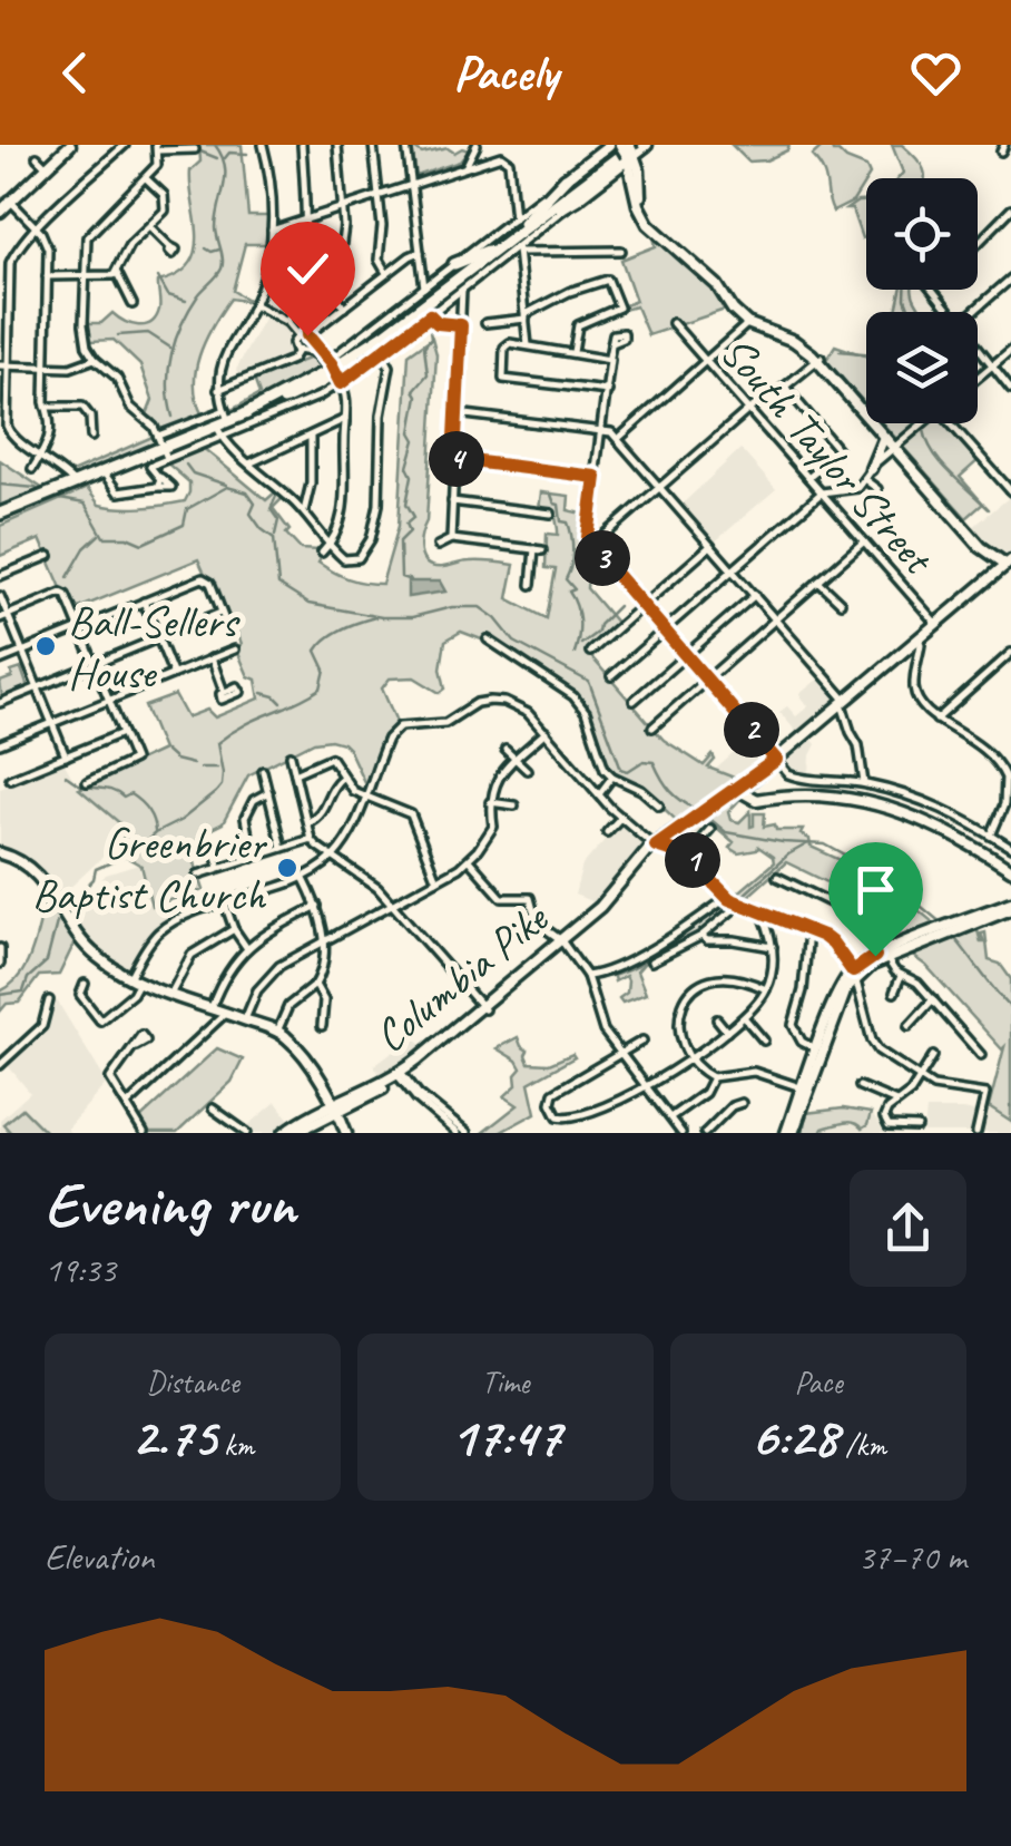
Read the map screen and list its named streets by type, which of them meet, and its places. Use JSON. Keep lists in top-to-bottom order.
{
  "streets": {
    "main road": ["Columbia Pike"],
    "street": ["South Taylor Street"]
  },
  "crossings": [
    ["South Taylor Street", "Columbia Pike"]
  ],
  "places": ["Ball-Sellers House", "Greenbrier Baptist Church"],
  "page": {
    "header": "Pacely",
    "pins": [
      "4",
      "3",
      "2",
      "1"
    ],
    "heading": ["Evening run", "19:33"],
    "stats": [
      ["Distance", "2.75 km"],
      ["Time", "17:47"],
      ["Pace", "6:28 /km"]
    ],
    "chart": ["Elevation", "37–70 m"]
  }
}
